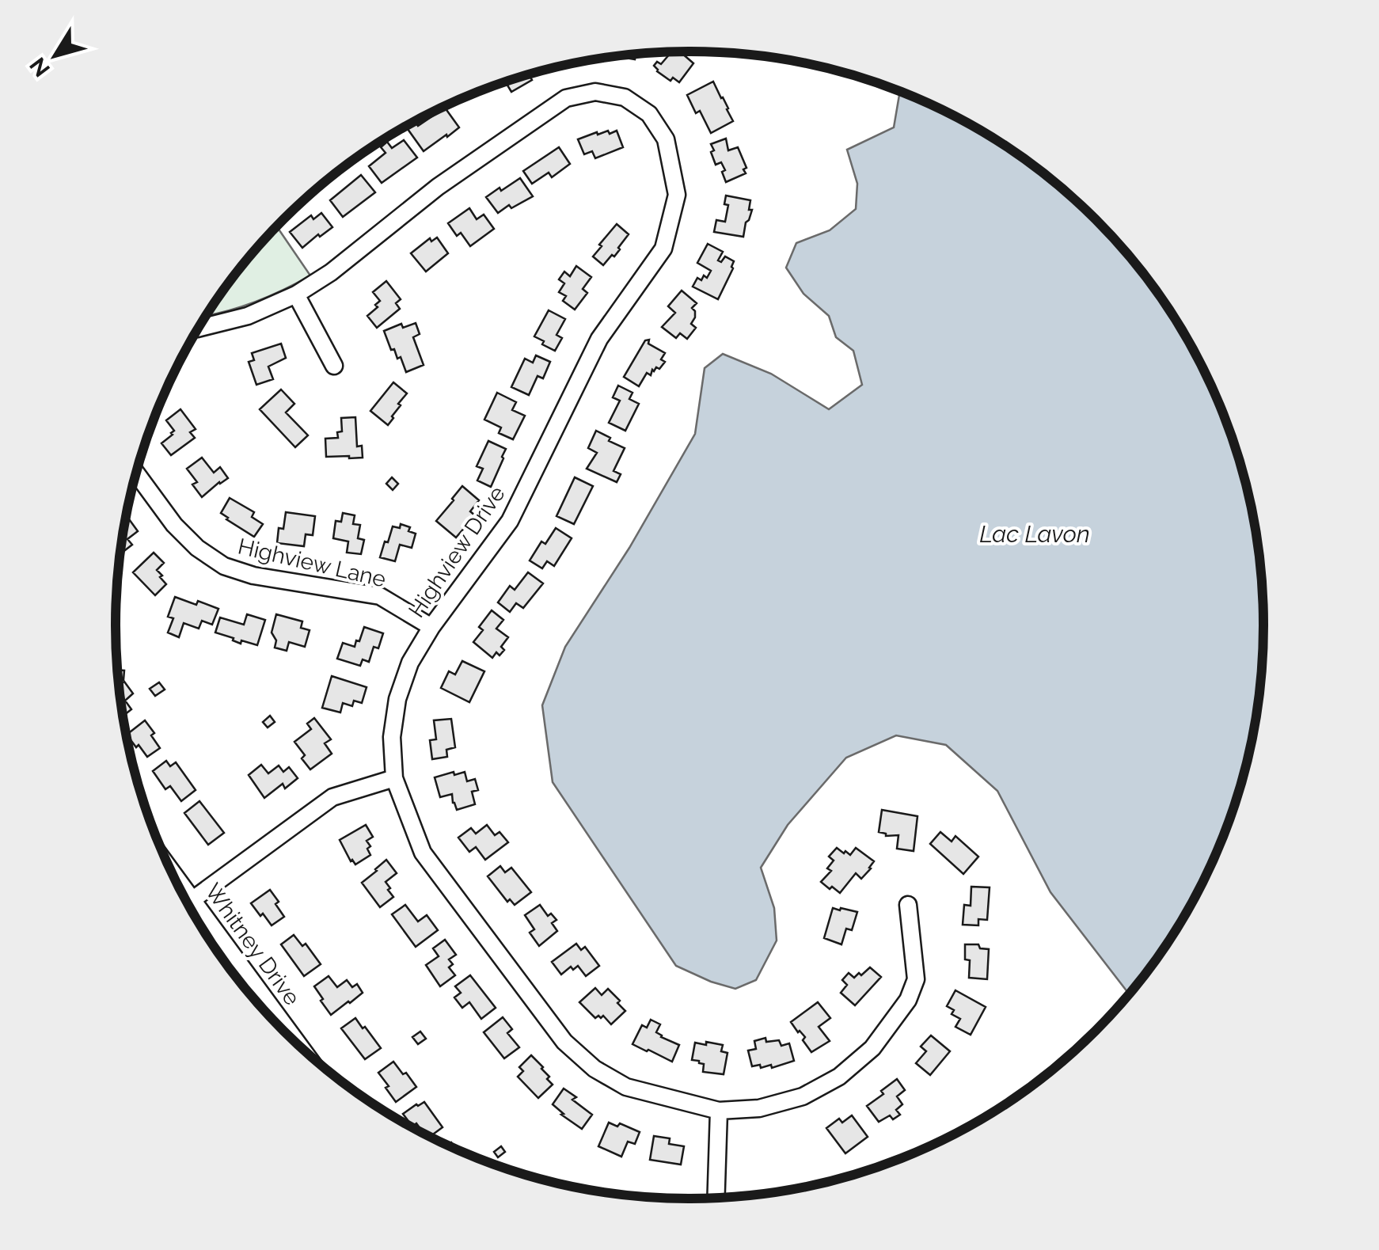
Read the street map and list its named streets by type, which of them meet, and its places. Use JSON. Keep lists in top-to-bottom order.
{
  "streets": {
    "street": ["Highview Drive", "Highview Lane", "Whitney Drive"]
  },
  "crossings": [
    ["Highview Drive", "Highview Lane"]
  ],
  "water": ["Lac Lavon"],
  "north": "bottom left"
}
